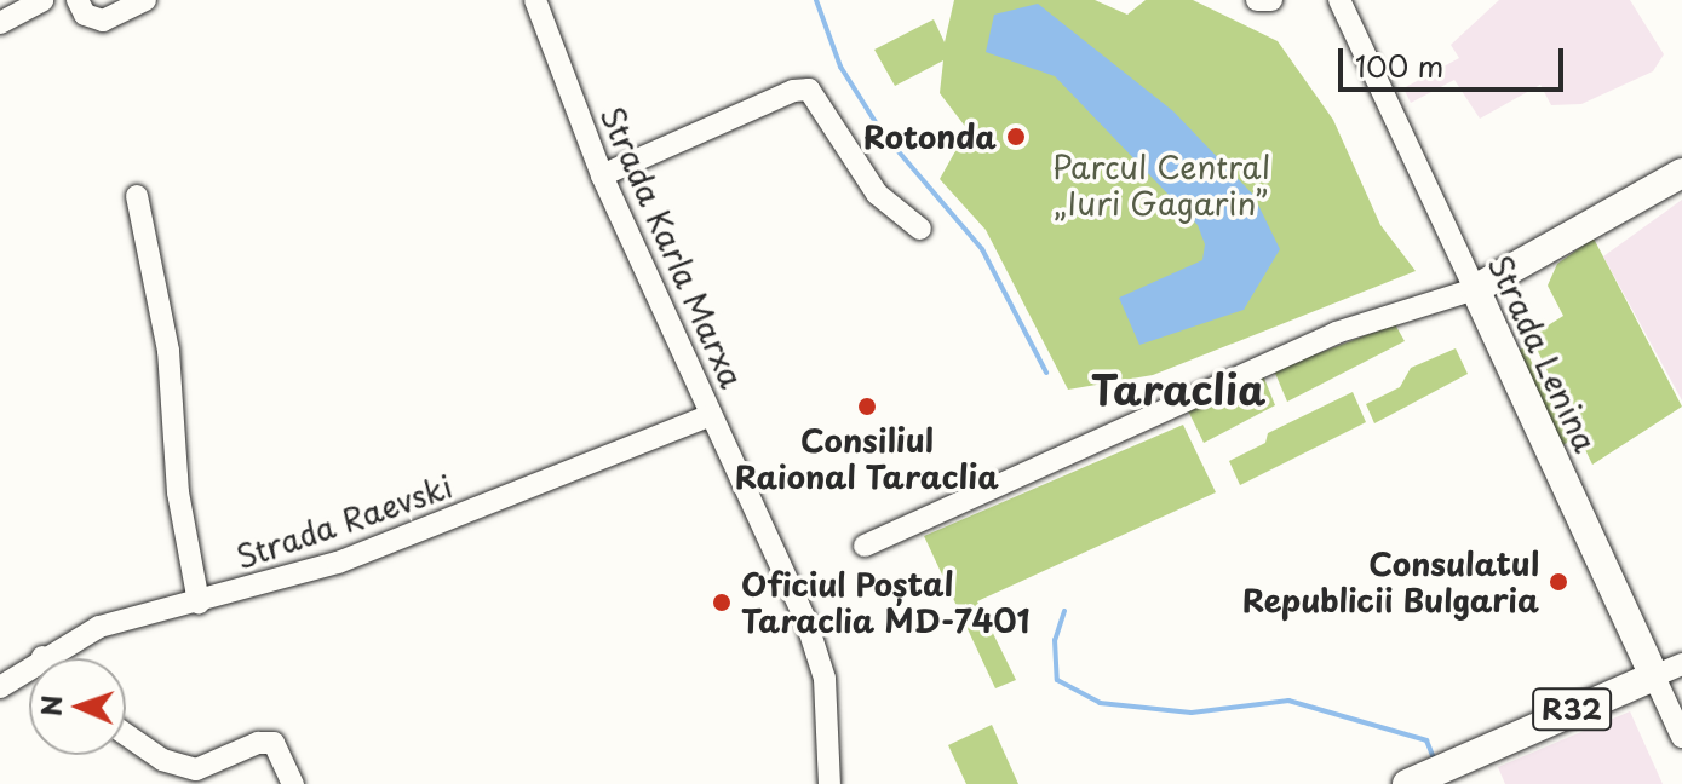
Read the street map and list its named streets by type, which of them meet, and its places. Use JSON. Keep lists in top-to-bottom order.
{
  "streets": {
    "main road": ["Strada Lenina", "R32"],
    "street": ["Strada Karla Marxa", "Strada Raevski"]
  },
  "crossings": [
    ["Strada Karla Marxa", "Strada Raevski"],
    ["Strada Lenina", "R32"]
  ],
  "districts": ["Taraclia"],
  "parks": ["Parcul Central „Iuri Gagarin”"],
  "places": [
    "Rotonda",
    "Consiliul Raional Taraclia",
    "Consulatul Republicii Bulgaria",
    "Oficiul Poștal Taraclia MD-7401"
  ],
  "scale_bar": "100 m",
  "north": "left"
}
